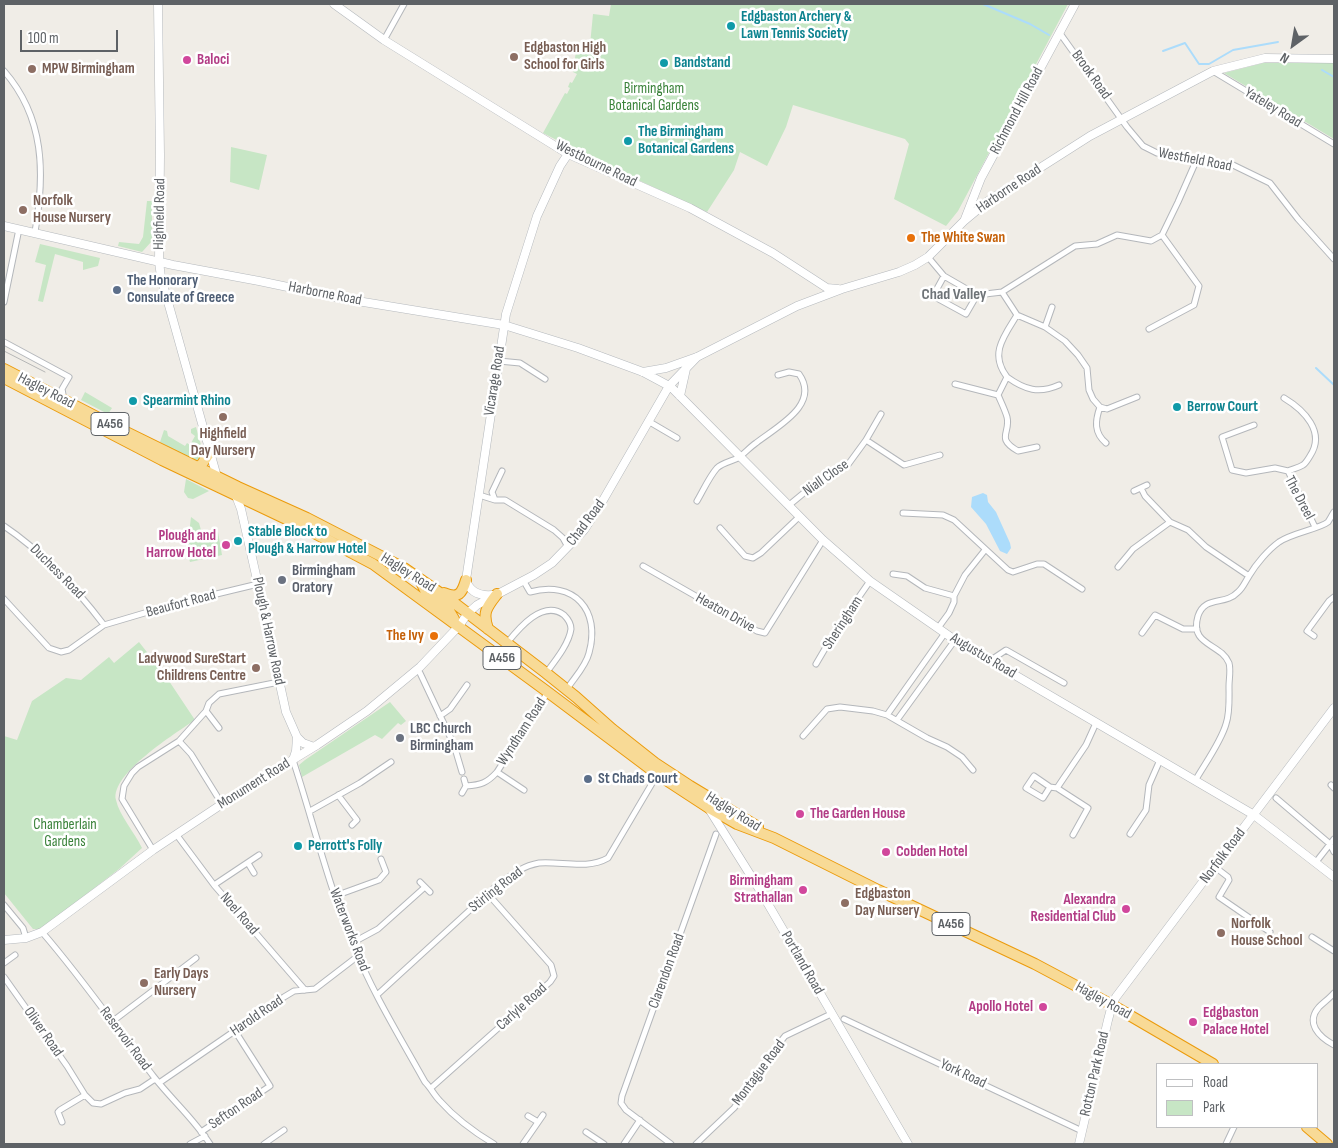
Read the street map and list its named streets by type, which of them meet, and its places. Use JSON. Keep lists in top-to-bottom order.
{
  "streets": {
    "highway": ["Hagley Road", "A456"],
    "main road": [
      "Richmond Hill Road",
      "Westbourne Road",
      "Harborne Road",
      "Highfield Road",
      "Vicarage Road",
      "Chad Road",
      "Plough & Harrow Road",
      "Augustus Road",
      "Monument Road",
      "Norfolk Road",
      "Portland Road",
      "Rotton Park Road"
    ],
    "street": [
      "Brook Road",
      "Yateley Road",
      "Westfield Road",
      "Niall Close",
      "The Dreel",
      "Duchess Road",
      "Beaufort Road",
      "Heaton Drive",
      "Sheringham",
      "Wyndham Road",
      "Stirling Road",
      "Noel Road",
      "Waterworks Road",
      "Clarendon Road",
      "Carlyle Road",
      "Harold Road",
      "Oliver Road",
      "Reservoir Road",
      "Montague Road",
      "York Road",
      "Sefton Road"
    ]
  },
  "crossings": [
    ["Brook Road", "Richmond Hill Road"],
    ["Brook Road", "Westfield Road"],
    ["Brook Road", "Harborne Road"],
    ["Yateley Road", "Harborne Road"],
    ["Richmond Hill Road", "Harborne Road"],
    ["Westfield Road", "Harborne Road"],
    ["Westbourne Road", "Harborne Road"],
    ["Westbourne Road", "Vicarage Road"],
    ["Harborne Road", "Highfield Road"],
    ["Harborne Road", "Vicarage Road"],
    ["Harborne Road", "Chad Road"],
    ["Harborne Road", "Augustus Road"],
    ["Highfield Road", "Hagley Road"],
    ["Hagley Road", "Chad Road"],
    ["Hagley Road", "Plough & Harrow Road"],
    ["Hagley Road", "Wyndham Road"],
    ["Hagley Road", "Monument Road"],
    ["Hagley Road", "Norfolk Road"],
    ["Hagley Road", "Stirling Road"],
    ["Hagley Road", "Portland Road"],
    ["Hagley Road", "Rotton Park Road"],
    ["Niall Close", "Augustus Road"],
    ["Chad Road", "Augustus Road"],
    ["Chad Road", "Monument Road"],
    ["Duchess Road", "Beaufort Road"],
    ["Beaufort Road", "Plough & Harrow Road"],
    ["Heaton Drive", "Augustus Road"],
    ["Sheringham", "Augustus Road"],
    ["Augustus Road", "Norfolk Road"],
    ["Monument Road", "Noel Road"],
    ["Monument Road", "Waterworks Road"],
    ["Monument Road", "Reservoir Road"],
    ["Norfolk Road", "Rotton Park Road"],
    ["Stirling Road", "Waterworks Road"],
    ["Stirling Road", "Carlyle Road"],
    ["Noel Road", "Harold Road"],
    ["Waterworks Road", "Carlyle Road"],
    ["Waterworks Road", "Harold Road"],
    ["Portland Road", "Montague Road"],
    ["Harold Road", "Oliver Road"],
    ["Harold Road", "Reservoir Road"],
    ["Harold Road", "Sefton Road"],
    ["Reservoir Road", "Sefton Road"],
    ["York Road", "Rotton Park Road"]
  ],
  "districts": ["Chad Valley"],
  "parks": ["Birmingham Botanical Gardens", "Chamberlain Gardens"],
  "places": [
    "Edgbaston Archery & Lawn Tennis Society",
    "Edgbaston High School for Girls",
    "Baloci",
    "Bandstand",
    "MPW Birmingham",
    "The Birmingham Botanical Gardens",
    "Norfolk House Nursery",
    "The White Swan",
    "The Honorary Consulate of Greece",
    "Spearmint Rhino",
    "Berrow Court",
    "Highfield Day Nursery",
    "Stable Block to Plough & Harrow Hotel",
    "Plough and Harrow Hotel",
    "Birmingham Oratory",
    "The Ivy",
    "Ladywood SureStart Childrens Centre",
    "LBC Church Birmingham",
    "St Chads Court",
    "The Garden House",
    "Perrott's Folly",
    "Cobden Hotel",
    "Birmingham Strathallan",
    "Edgbaston Day Nursery",
    "Alexandra Residential Club",
    "Norfolk House School",
    "Early Days Nursery",
    "Apollo Hotel",
    "Edgbaston Palace Hotel"
  ],
  "legend": ["Road", "Park"],
  "scale_bar": "100 m",
  "north": "bottom left"
}
